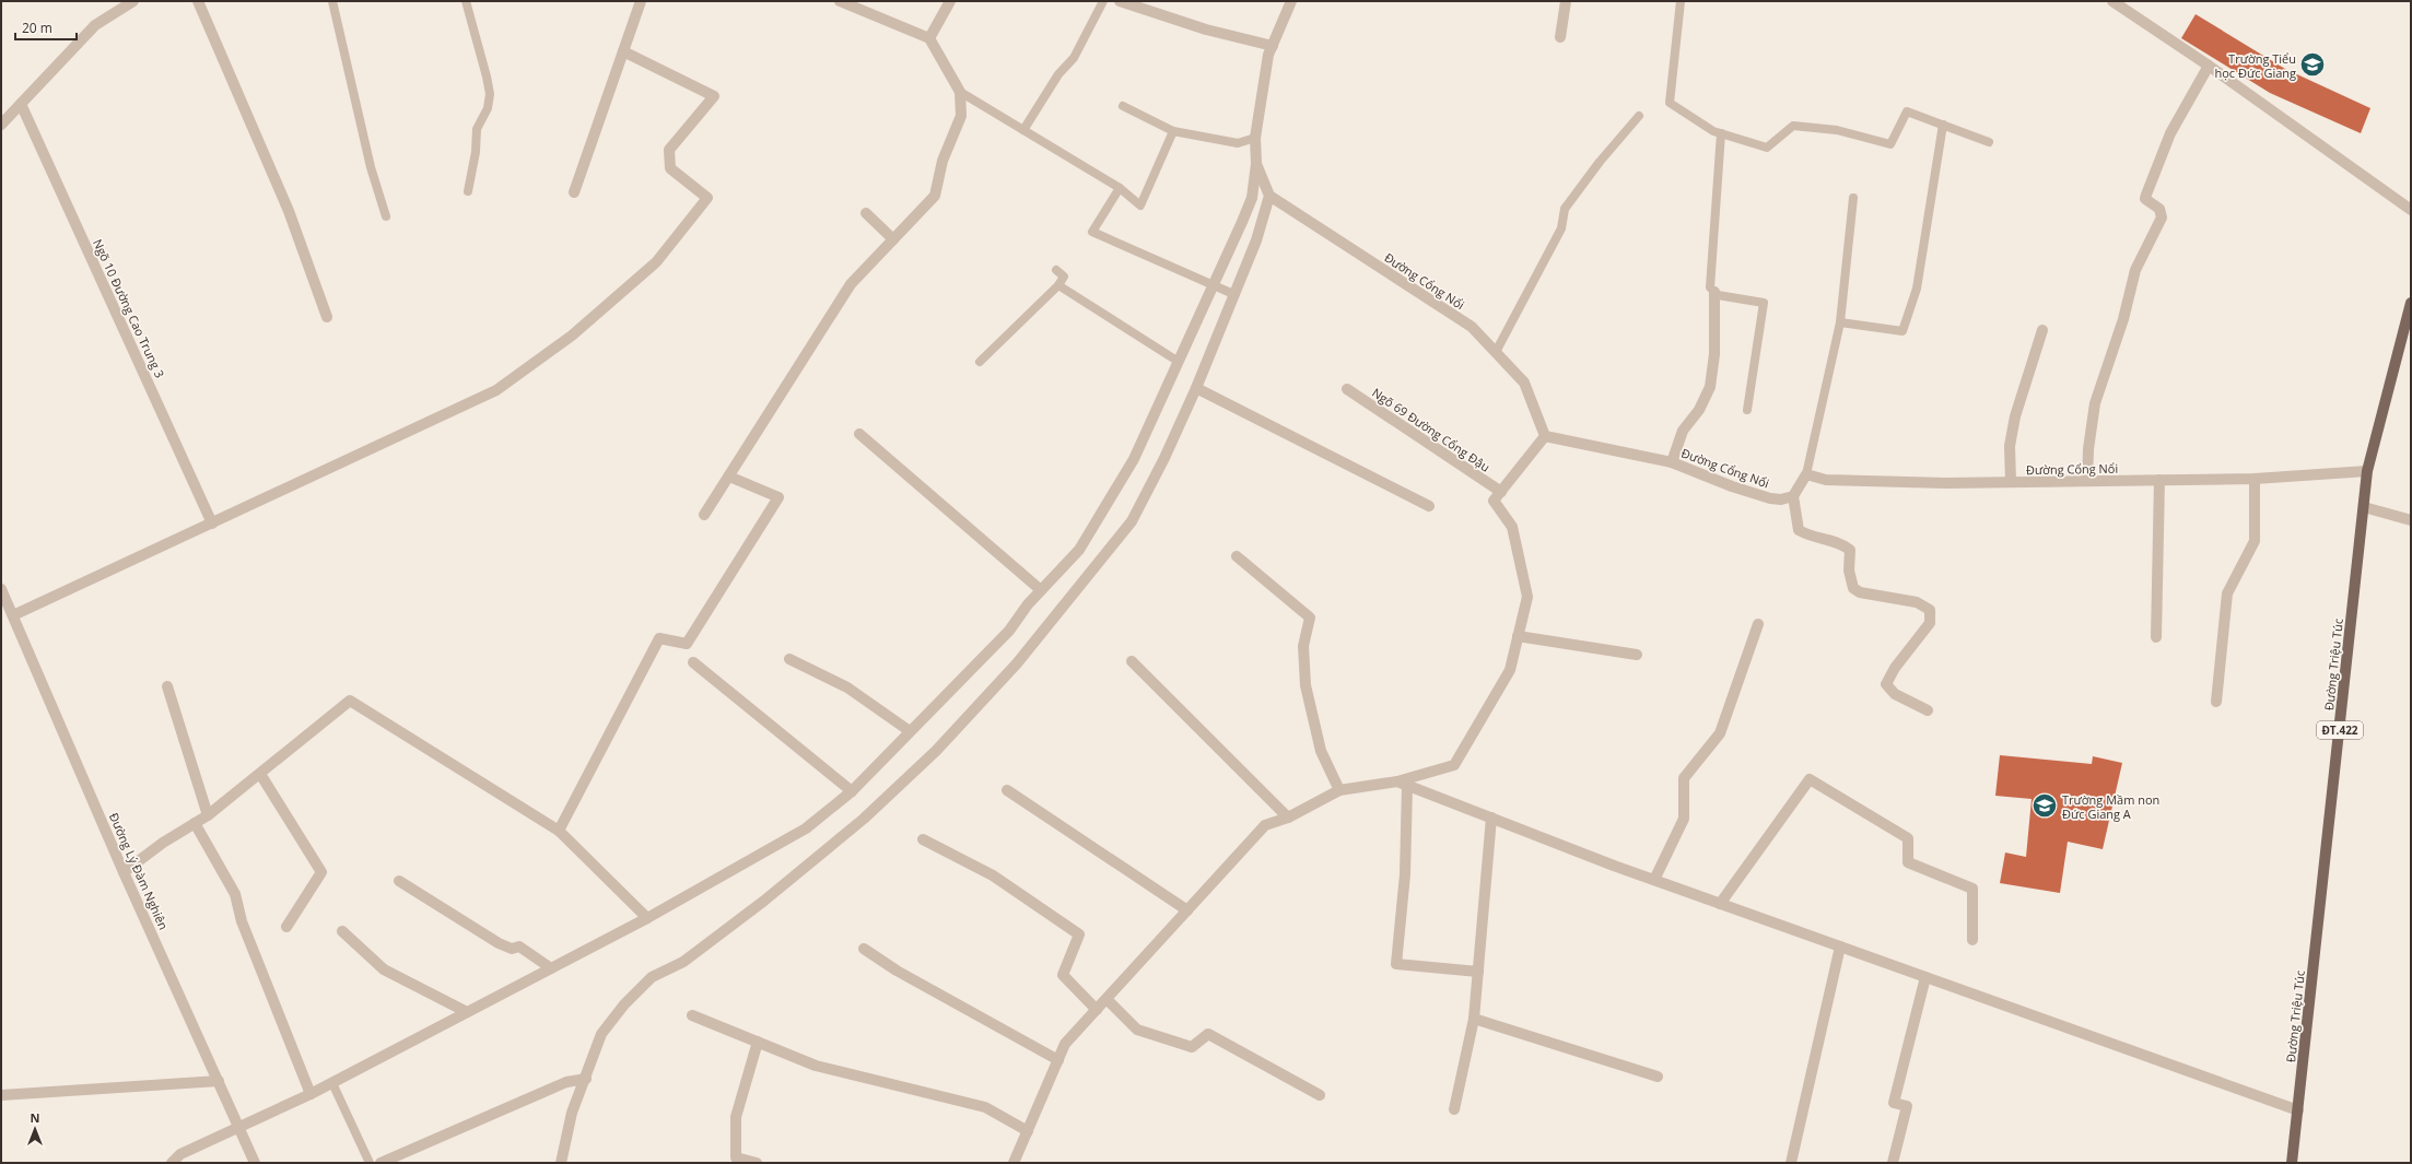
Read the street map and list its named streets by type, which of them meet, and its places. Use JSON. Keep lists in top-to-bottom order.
{
  "streets": {
    "main road": ["Đường Triệu Túc", "ĐT.422"],
    "street": [
      "Đường Cổng Nổi",
      "Ngõ 10 Đường Cao Trung 3",
      "Ngõ 69 Đường Cổng Đậu",
      "Đường Lý Đàm Nghiên"
    ]
  },
  "crossings": [
    ["Đường Cổng Nổi", "Đường Triệu Túc"]
  ],
  "places": {
    "school or university": ["Trường Tiểu học Đức Giang", "Trường Mầm non Đức Giang A"]
  },
  "scale_bar": "20 m",
  "north": "top"
}
